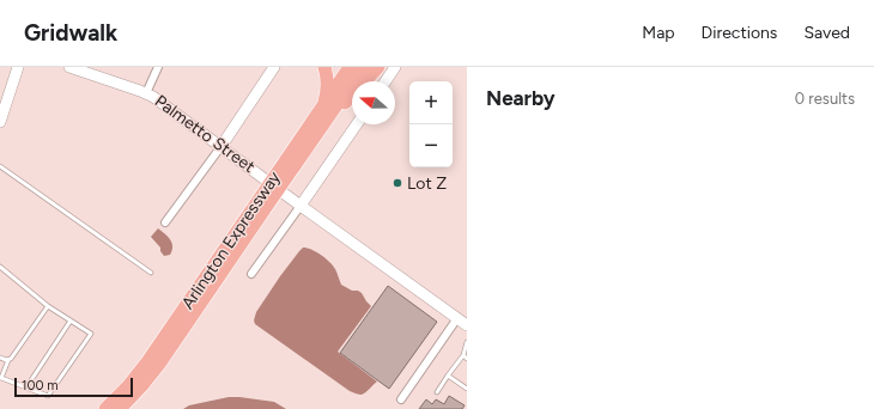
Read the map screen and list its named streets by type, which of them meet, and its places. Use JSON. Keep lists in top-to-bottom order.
{
  "streets": {
    "highway": ["Arlington Expressway"],
    "street": ["Palmetto Street"]
  },
  "places": ["Lot Z"],
  "scale_bar": "100 m",
  "north": "left",
  "page": {
    "header": "Gridwalk",
    "nav": ["Map", "Directions", "Saved"],
    "heading": ["Nearby", "0 results"],
    "map_buttons": ["+", "−"],
    "scale": "100 m"
  }
}
